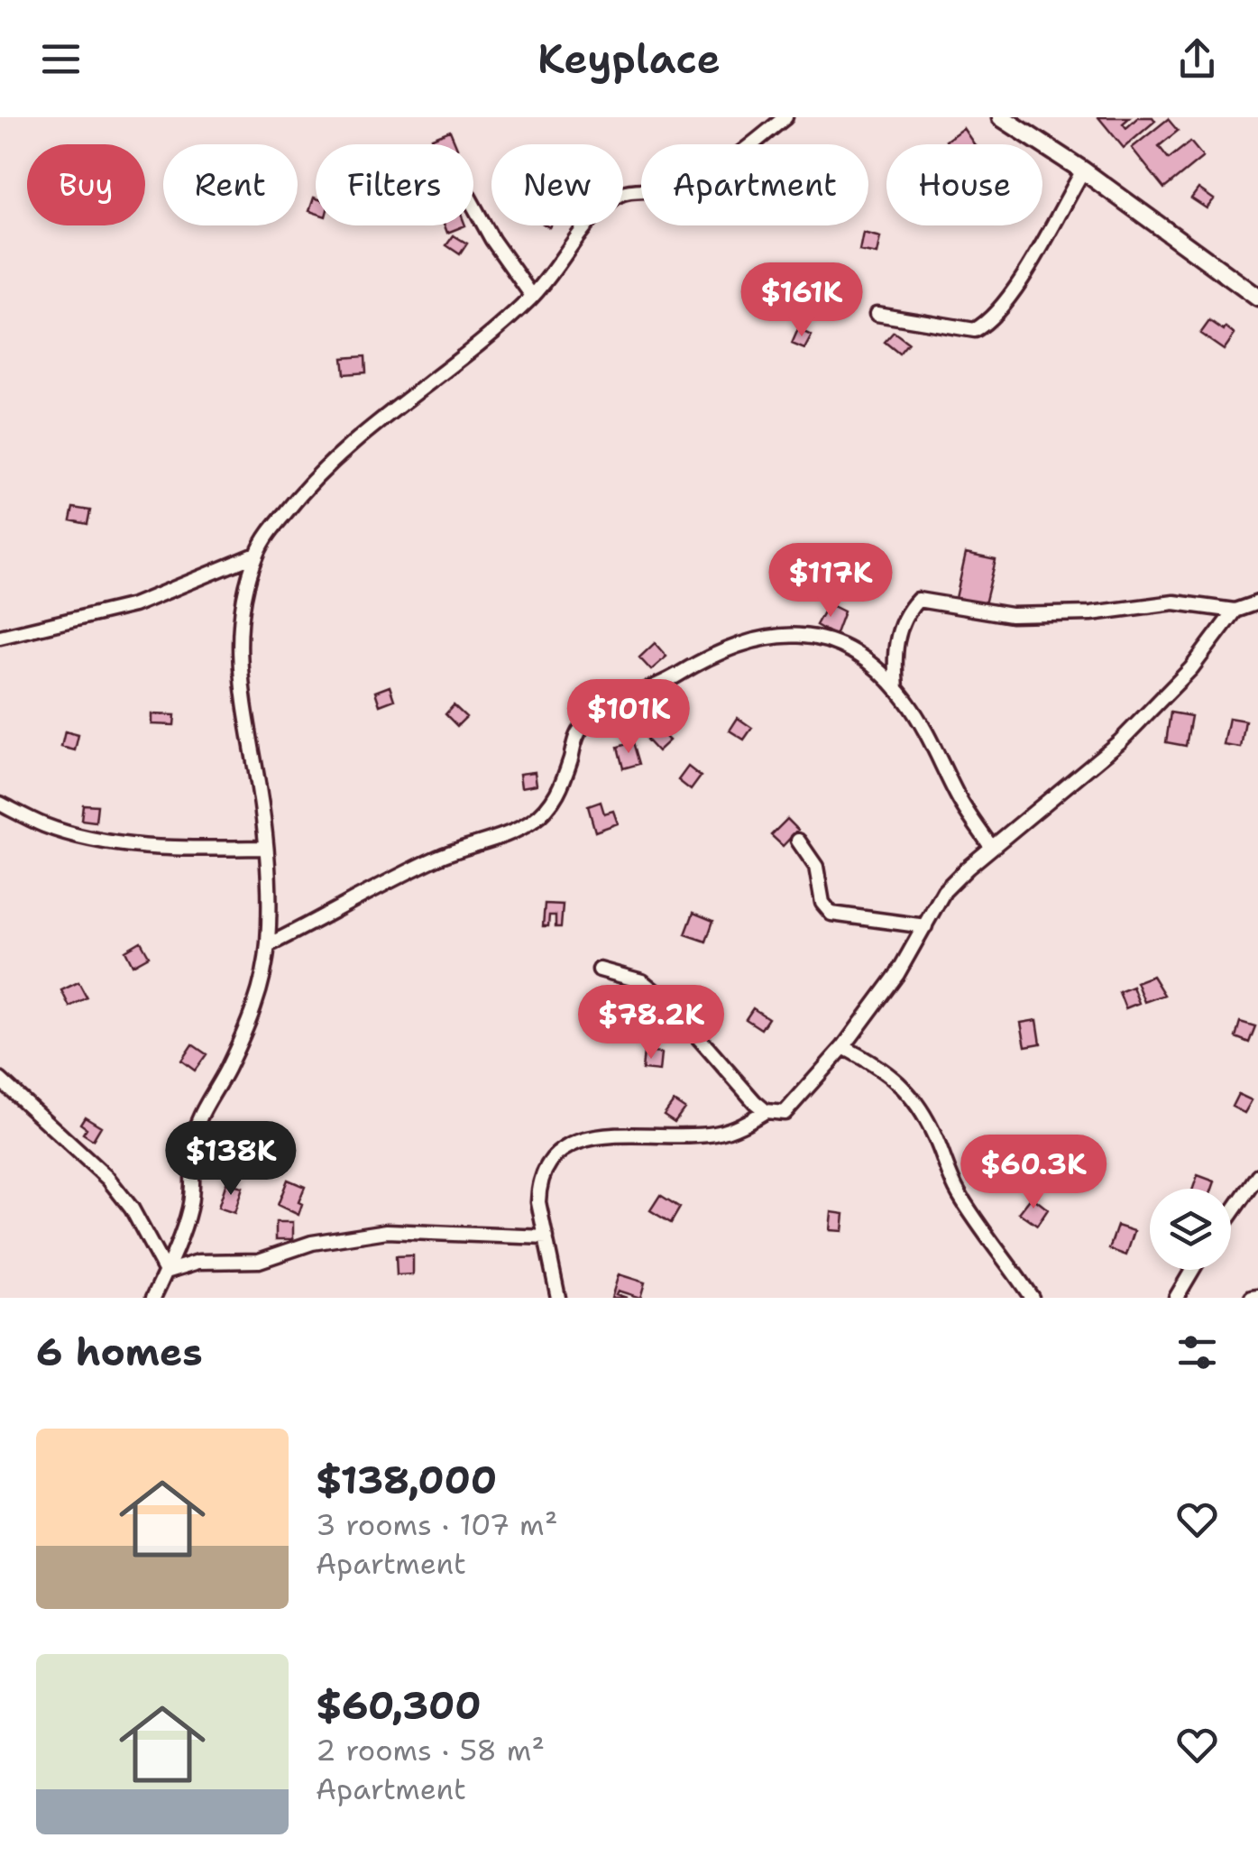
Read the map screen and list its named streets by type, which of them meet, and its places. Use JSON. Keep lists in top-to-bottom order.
{
  "page": {
    "header": "Keyplace",
    "chip": [
      "Buy",
      "Rent",
      "Filters",
      "New",
      "Apartment",
      "House"
    ],
    "price": [
      "$161K",
      "$117K",
      "$101K",
      "$78.2K",
      "$138K",
      "$60.3K"
    ],
    "heading": "6 homes",
    "list": [
      {
        "name": "$138,000",
        "note": "3 rooms · 107 m² · Apartment"
      },
      {
        "name": "$60,300",
        "note": "2 rooms · 58 m² · Apartment"
      }
    ]
  }
}
